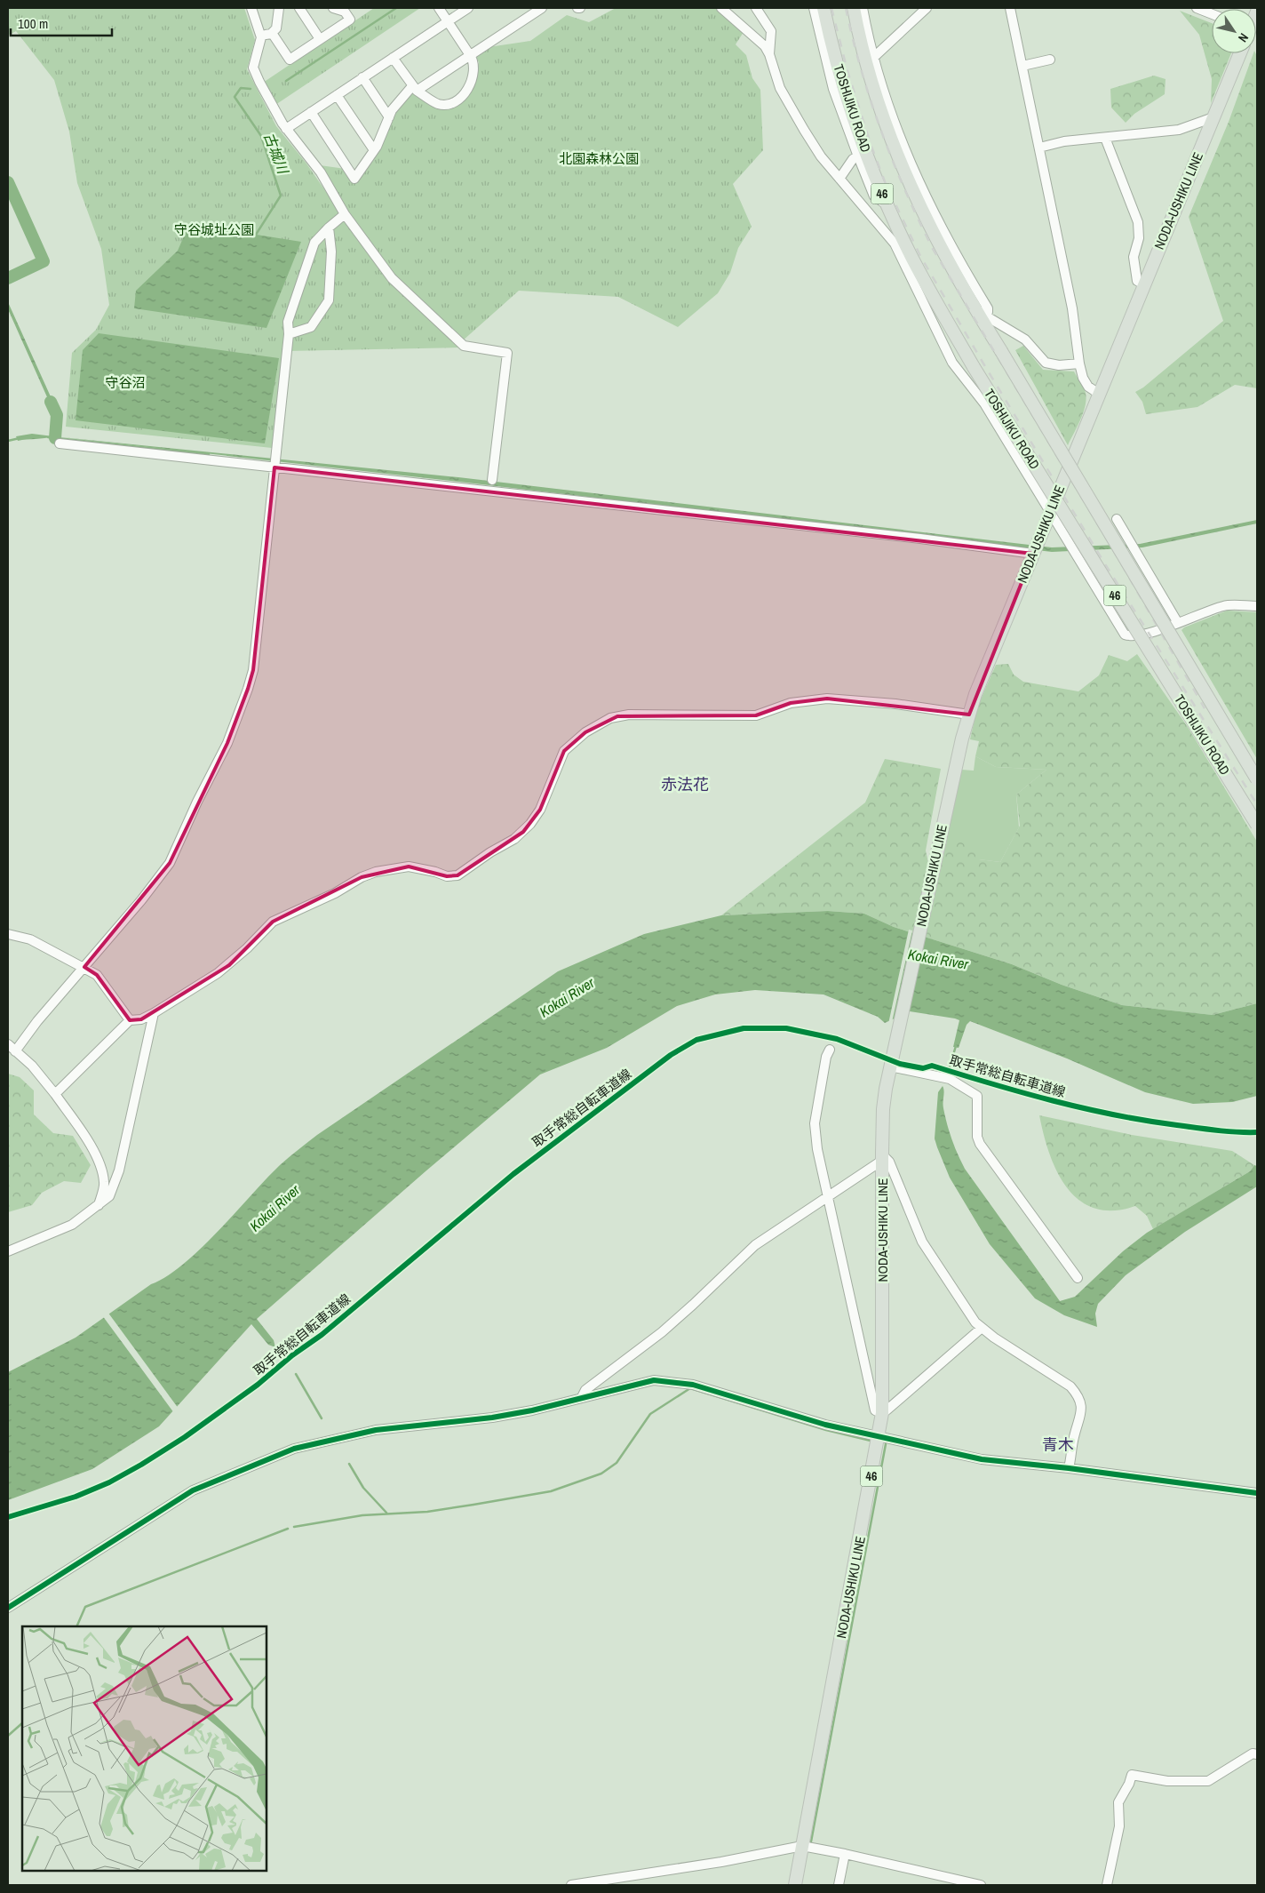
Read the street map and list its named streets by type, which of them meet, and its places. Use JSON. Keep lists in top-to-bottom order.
{
  "streets": {
    "main road": ["TOSHIJIKU ROAD", "46", "NODA-USHIKU LINE"],
    "cycle path": ["取手常総自転車道線"]
  },
  "districts": ["赤法花", "青木"],
  "water": ["古城川", "Kokai River"],
  "parks": ["北園森林公園", "守谷城址公園", "守谷沼"],
  "scale_bar": "100 m",
  "north": "bottom right"
}
